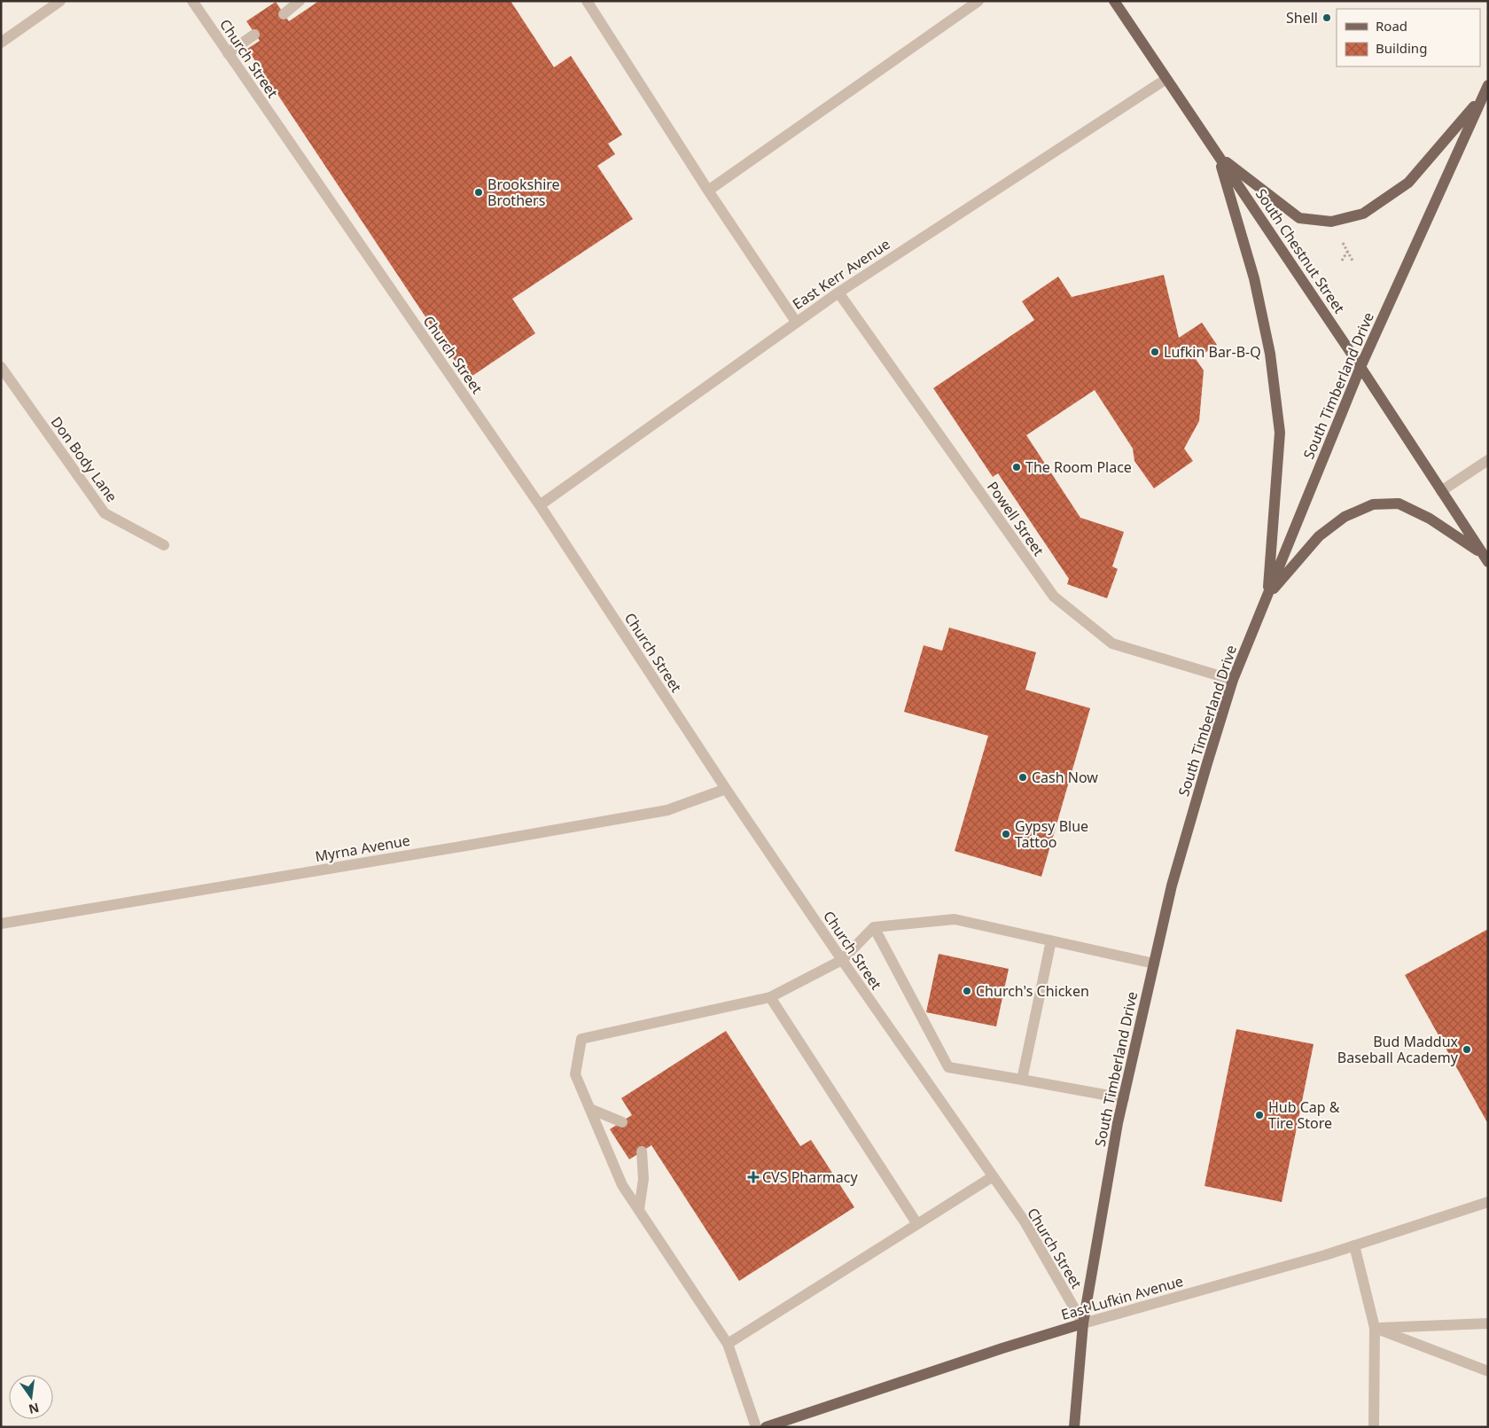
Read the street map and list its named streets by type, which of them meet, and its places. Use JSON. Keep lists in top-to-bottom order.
{
  "streets": {
    "main road": ["South Chestnut Street", "South Timberland Drive", "East Lufkin Avenue"],
    "street": [
      "Church Street",
      "East Kerr Avenue",
      "Don Body Lane",
      "Powell Street",
      "Myrna Avenue"
    ]
  },
  "crossings": [
    ["Church Street", "East Kerr Avenue"],
    ["Church Street", "South Timberland Drive"],
    ["Church Street", "Myrna Avenue"],
    ["Church Street", "East Lufkin Avenue"],
    ["South Chestnut Street", "East Kerr Avenue"],
    ["South Chestnut Street", "South Timberland Drive"],
    ["East Kerr Avenue", "Powell Street"],
    ["South Timberland Drive", "Powell Street"],
    ["South Timberland Drive", "East Lufkin Avenue"]
  ],
  "places": {
    "other": [
      "Shell",
      "Brookshire Brothers",
      "Lufkin Bar-B-Q",
      "The Room Place",
      "Cash Now",
      "Gypsy Blue Tattoo",
      "Church's Chicken",
      "Bud Maddux Baseball Academy",
      "Hub Cap & Tire Store"
    ],
    "health": ["CVS Pharmacy"]
  },
  "legend": ["Road", "Building"],
  "north": "bottom"
}
